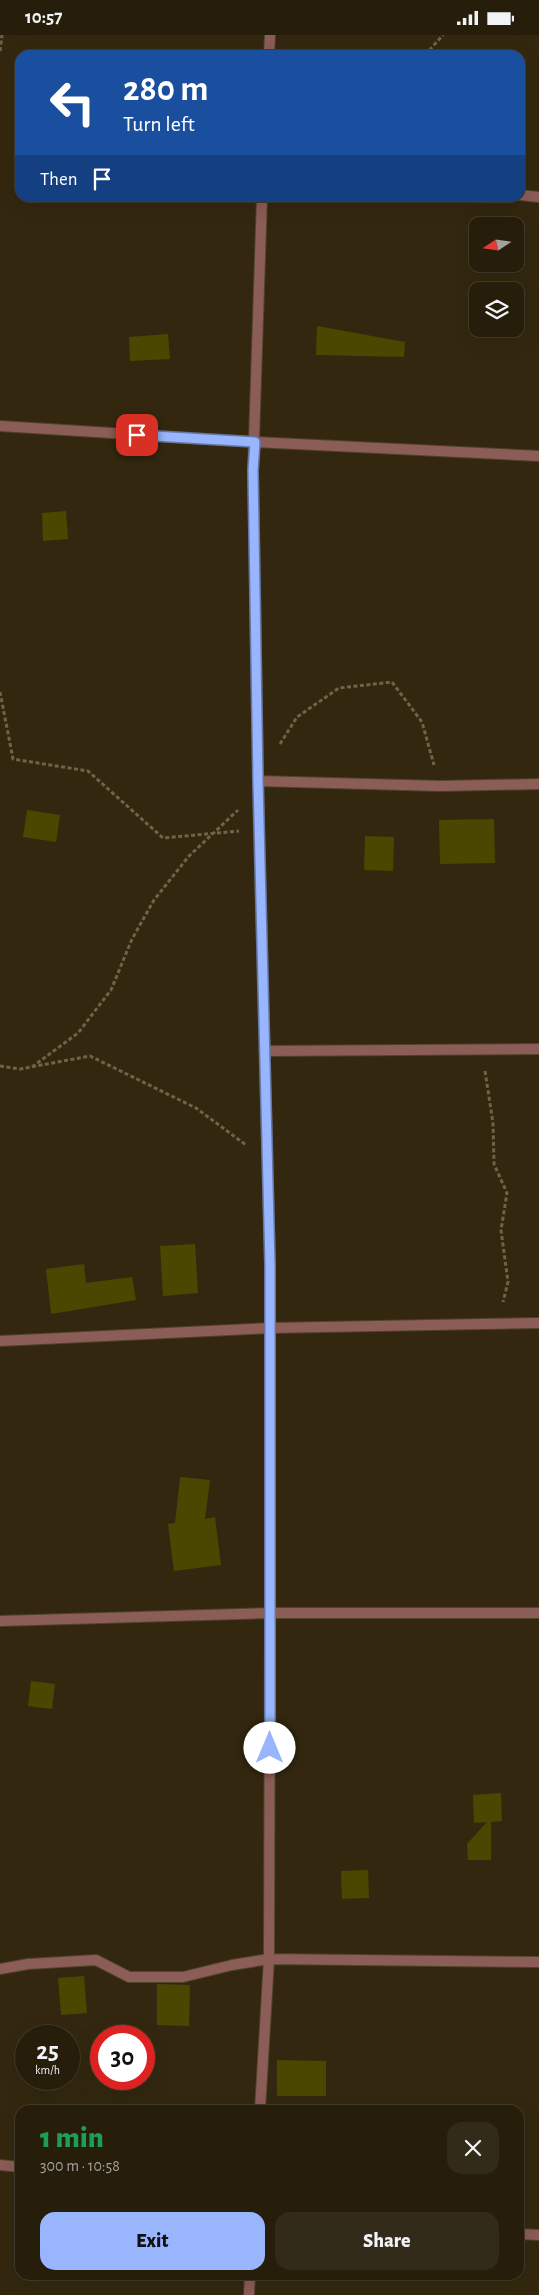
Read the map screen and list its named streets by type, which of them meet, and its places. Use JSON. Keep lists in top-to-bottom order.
{
  "north": "left",
  "page": {
    "status": "10:57",
    "turn": ["280 m", "Turn left"],
    "then": "Then",
    "speed": "25 km/h",
    "limit": "30",
    "heading": ["1 min", "300 m · 10:58"],
    "buttons": ["Exit", "Share"]
  }
}
